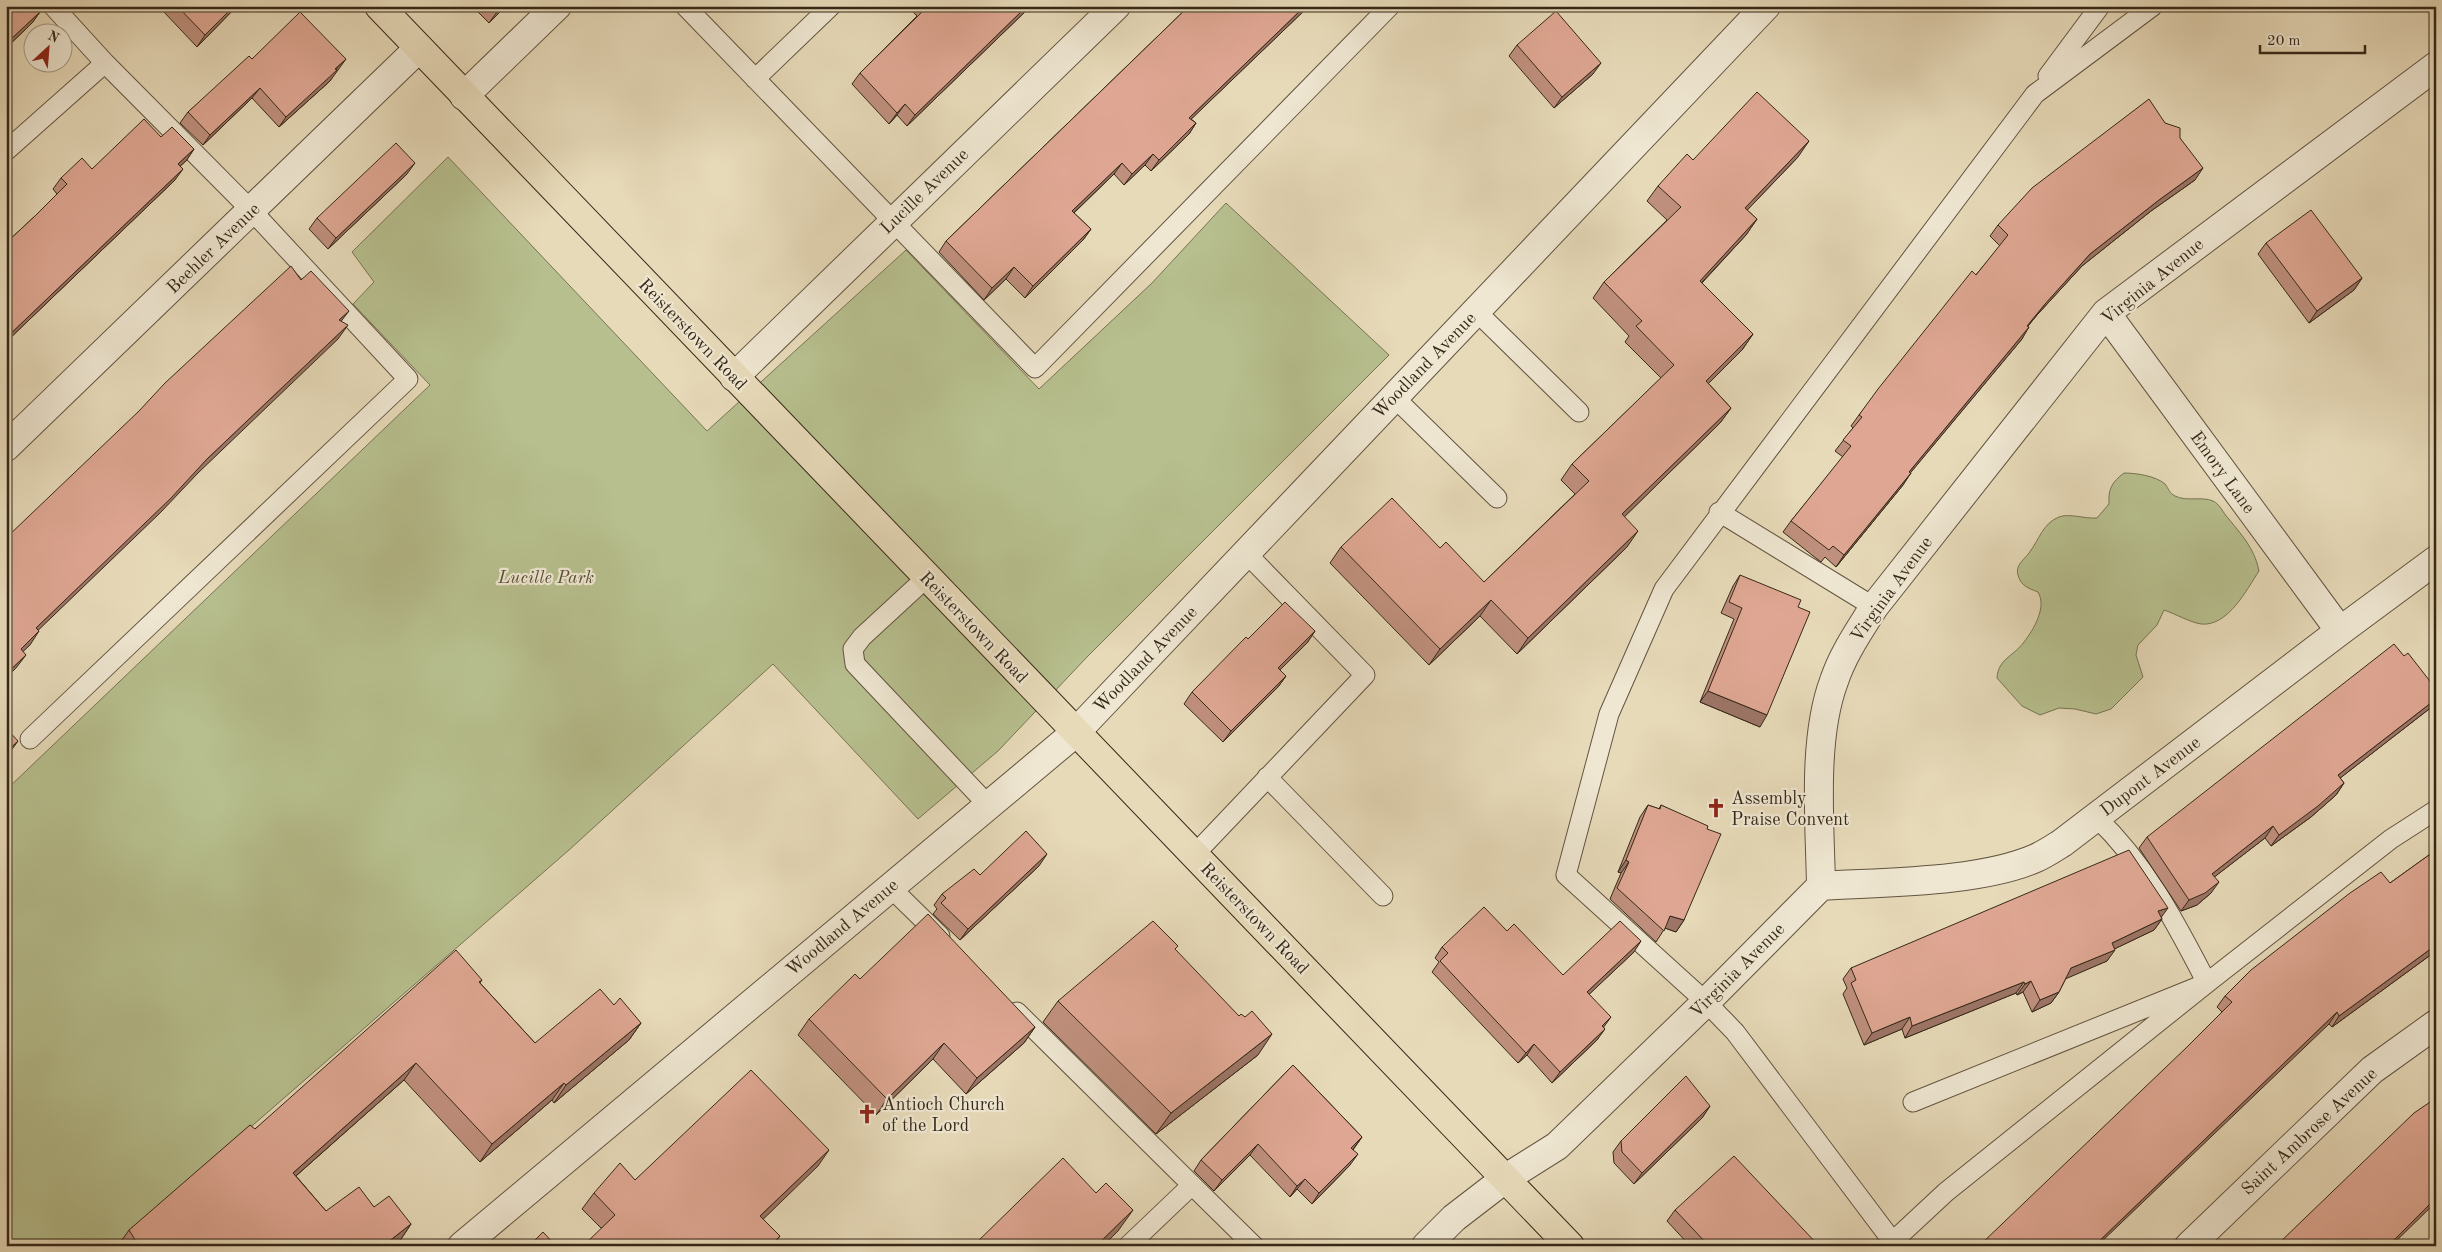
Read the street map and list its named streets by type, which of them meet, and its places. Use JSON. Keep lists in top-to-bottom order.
{
  "streets": {
    "main road": ["Reisterstown Road"],
    "street": [
      "Lucille Avenue",
      "Beehler Avenue",
      "Virginia Avenue",
      "Woodland Avenue",
      "Emory Lane",
      "Dupont Avenue",
      "Saint Ambrose Avenue"
    ]
  },
  "crossings": [
    ["Lucille Avenue", "Reisterstown Road"],
    ["Beehler Avenue", "Reisterstown Road"],
    ["Virginia Avenue", "Reisterstown Road"],
    ["Virginia Avenue", "Emory Lane"],
    ["Virginia Avenue", "Dupont Avenue"],
    ["Reisterstown Road", "Woodland Avenue"],
    ["Emory Lane", "Dupont Avenue"]
  ],
  "parks": ["Lucille Park"],
  "places": {
    "church": ["Assembly Praise Convent", "Antioch Church of the Lord"]
  },
  "scale_bar": "20 m",
  "north": "top right"
}
